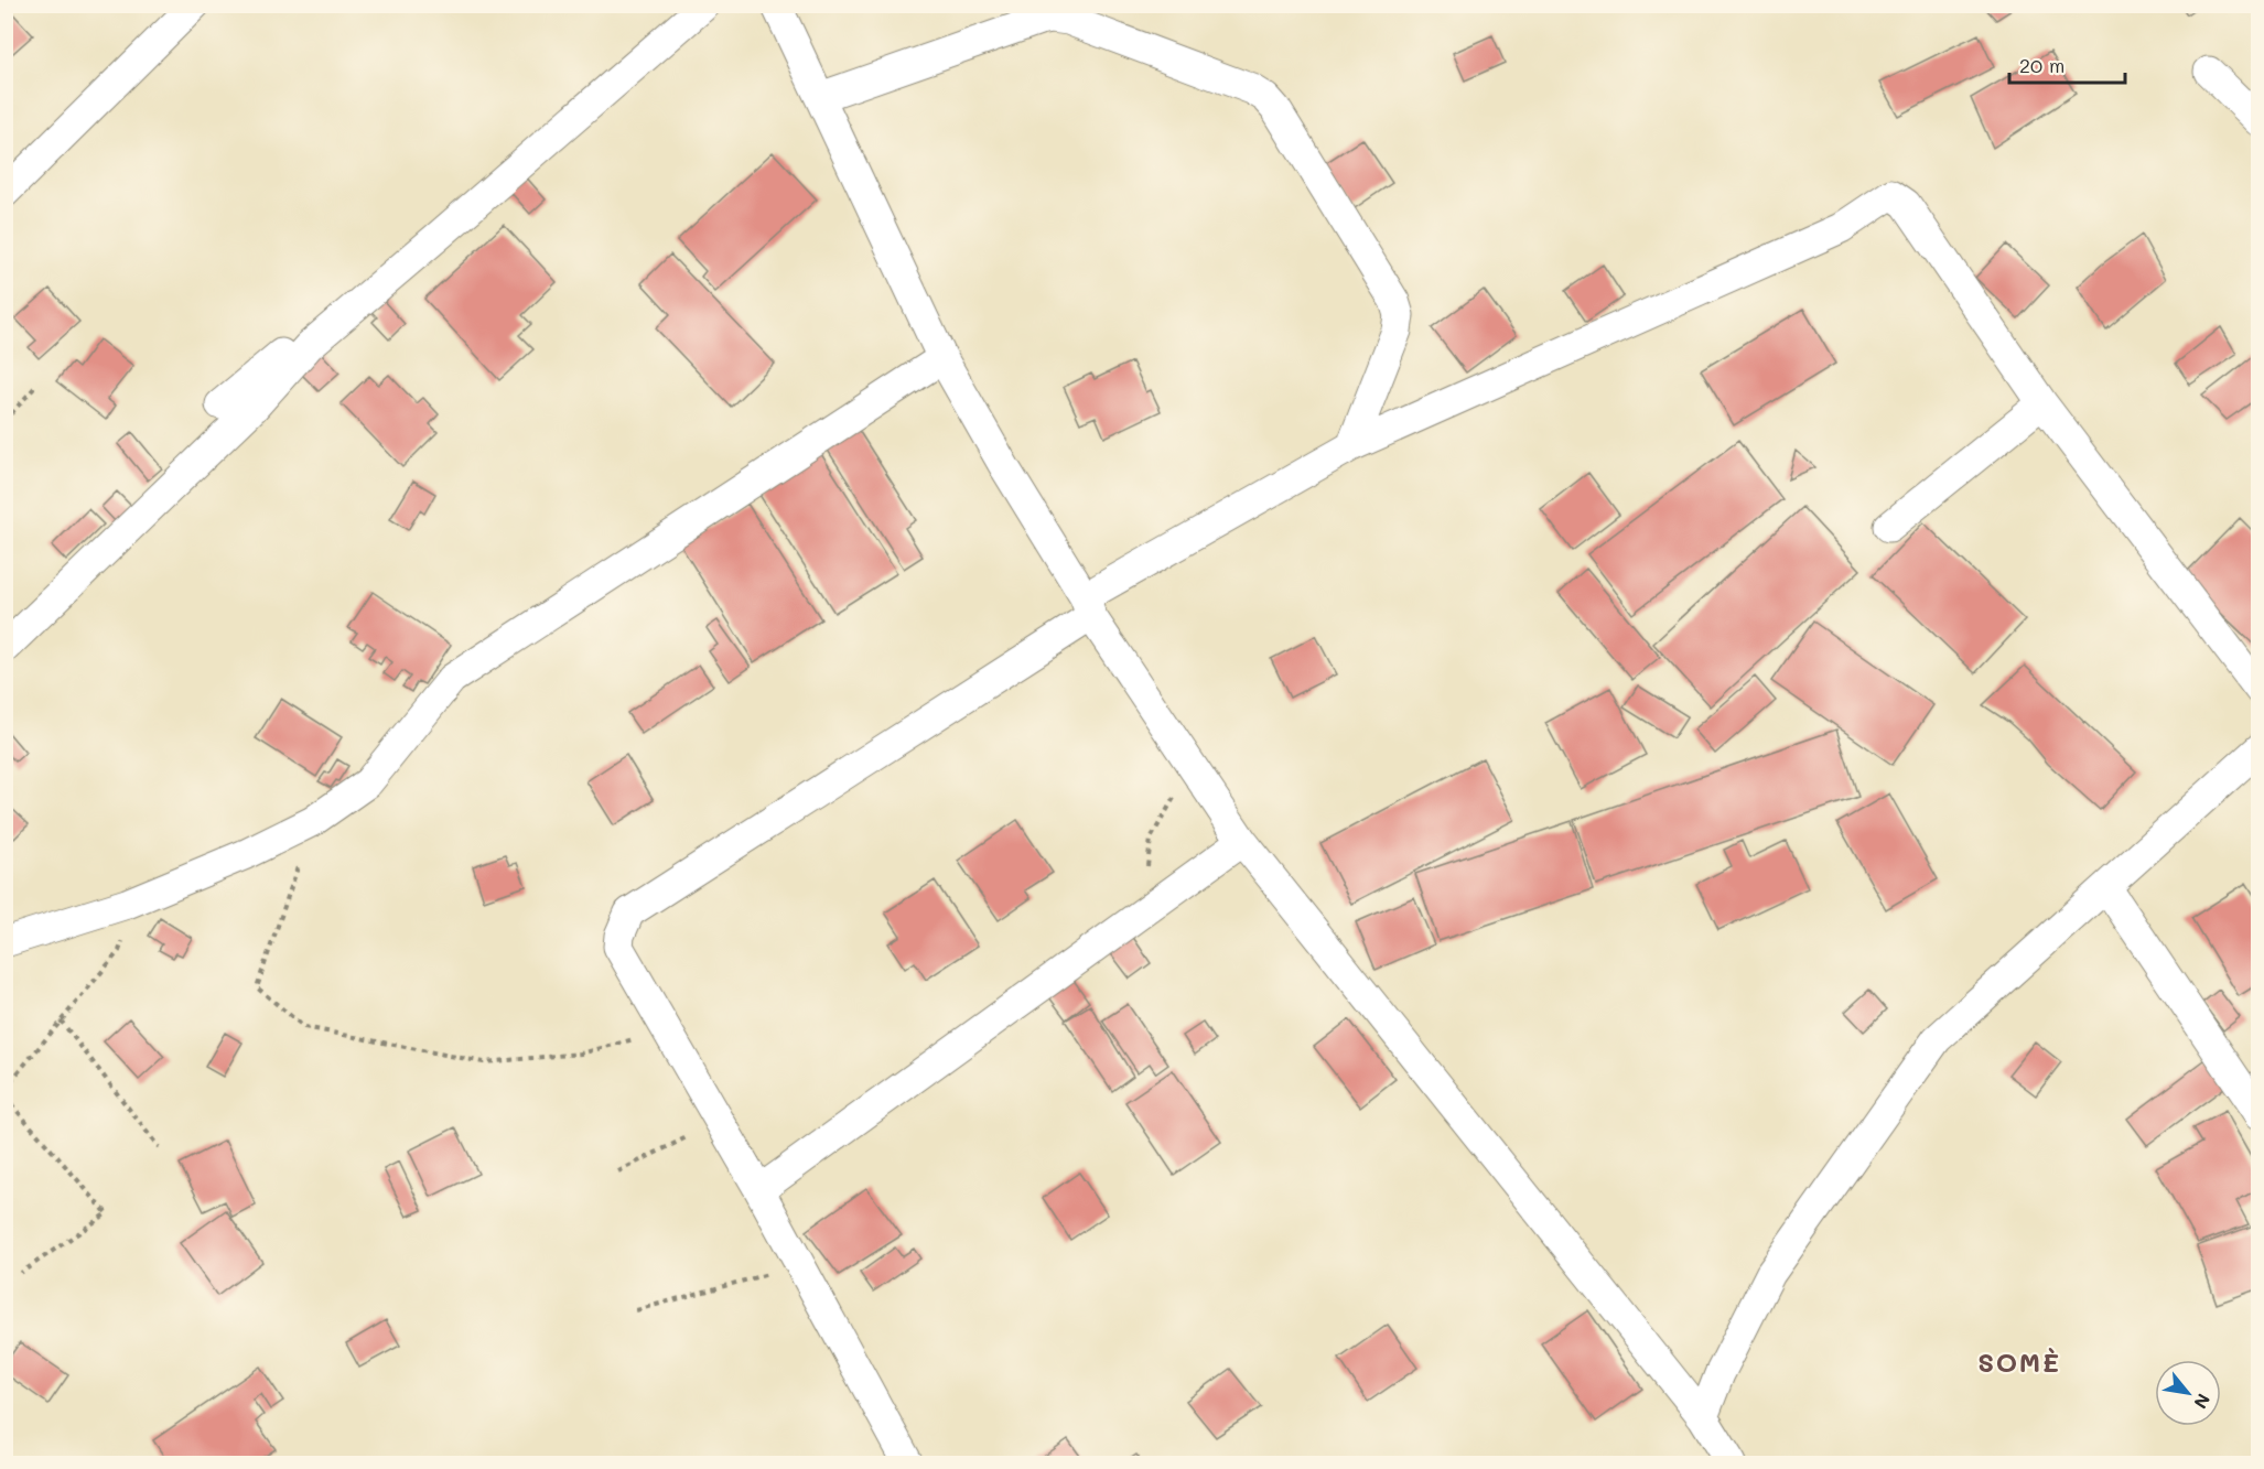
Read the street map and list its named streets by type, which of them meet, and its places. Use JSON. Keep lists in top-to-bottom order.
{
  "districts": ["SOMÈ"],
  "scale_bar": "20 m",
  "north": "bottom right"
}
